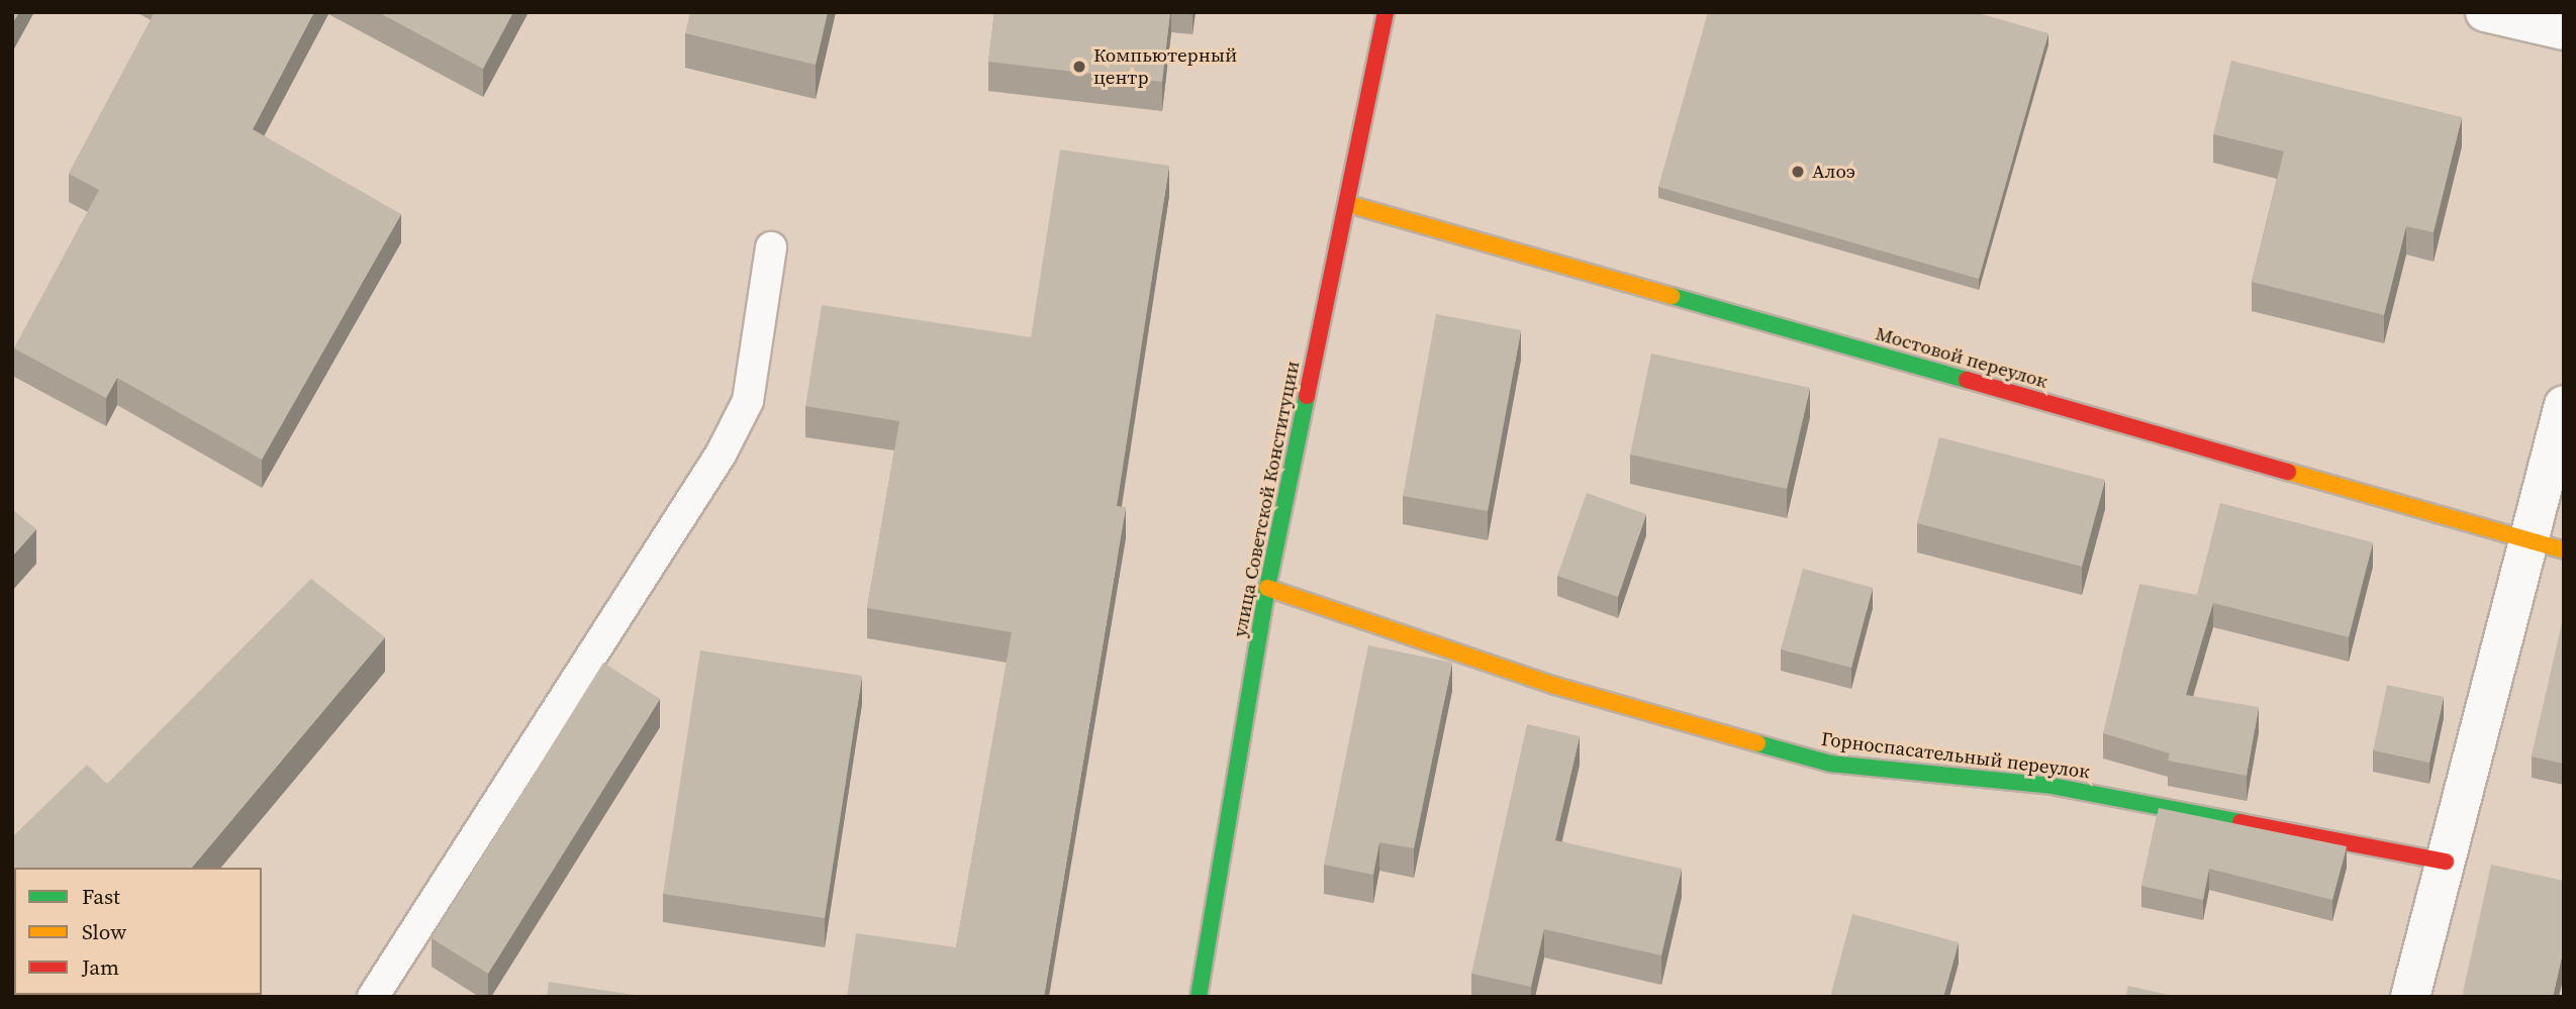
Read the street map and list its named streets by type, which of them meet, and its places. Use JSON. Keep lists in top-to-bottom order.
{
  "streets": {
    "street": ["Мостовой переулок", "улица Советской Конституции", "Горноспасательный переулок"]
  },
  "crossings": [
    ["Мостовой переулок", "улица Советской Конституции"],
    ["улица Советской Конституции", "Горноспасательный переулок"]
  ],
  "places": ["Компьютерный центр", "Алоэ"],
  "legend": ["Fast", "Slow", "Jam"]
}
